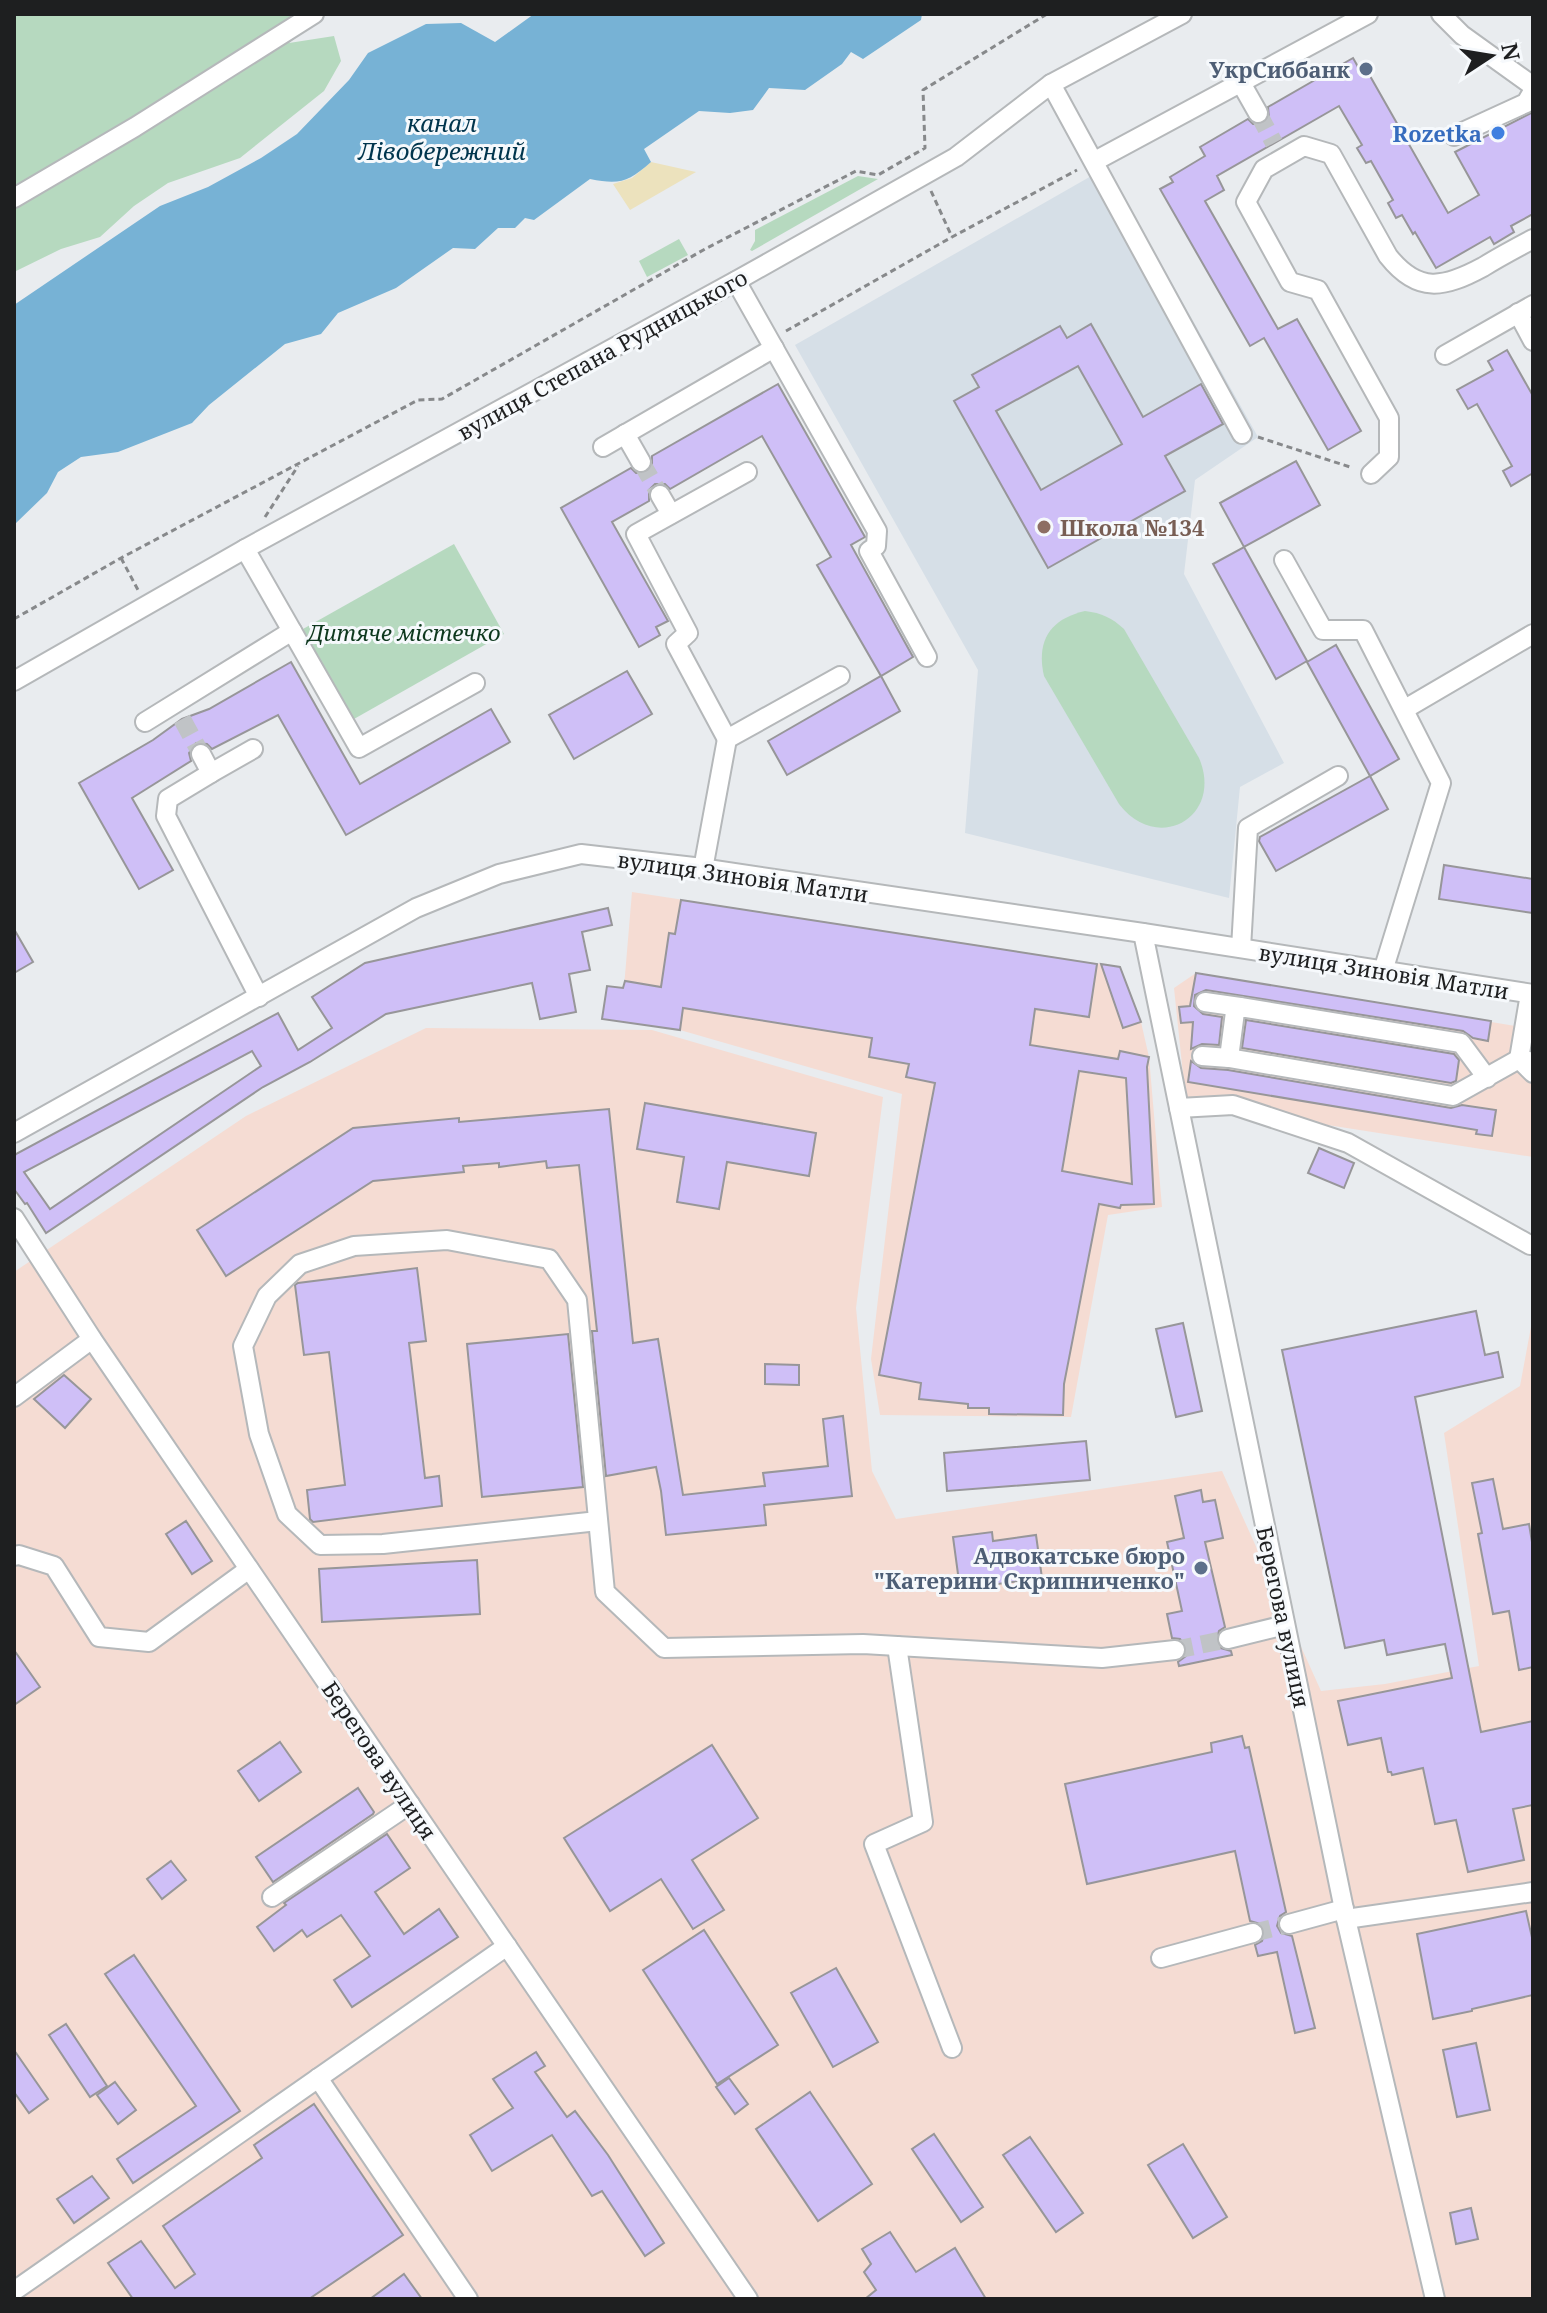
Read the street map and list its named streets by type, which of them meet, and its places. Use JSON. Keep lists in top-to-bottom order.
{
  "streets": {
    "street": ["вулиця Степана Рудницького", "вулиця Зиновія Матли", "Берегова вулиця"]
  },
  "crossings": [
    ["вулиця Зиновія Матли", "Берегова вулиця"]
  ],
  "water": ["канал Лівобережний"],
  "parks": ["Дитяче містечко"],
  "places": [
    "УкрСиббанк",
    "Rozetka",
    "Школа №134",
    "Адвокатське бюро \"Катерини Скрипниченко\""
  ],
  "north": "right"
}
